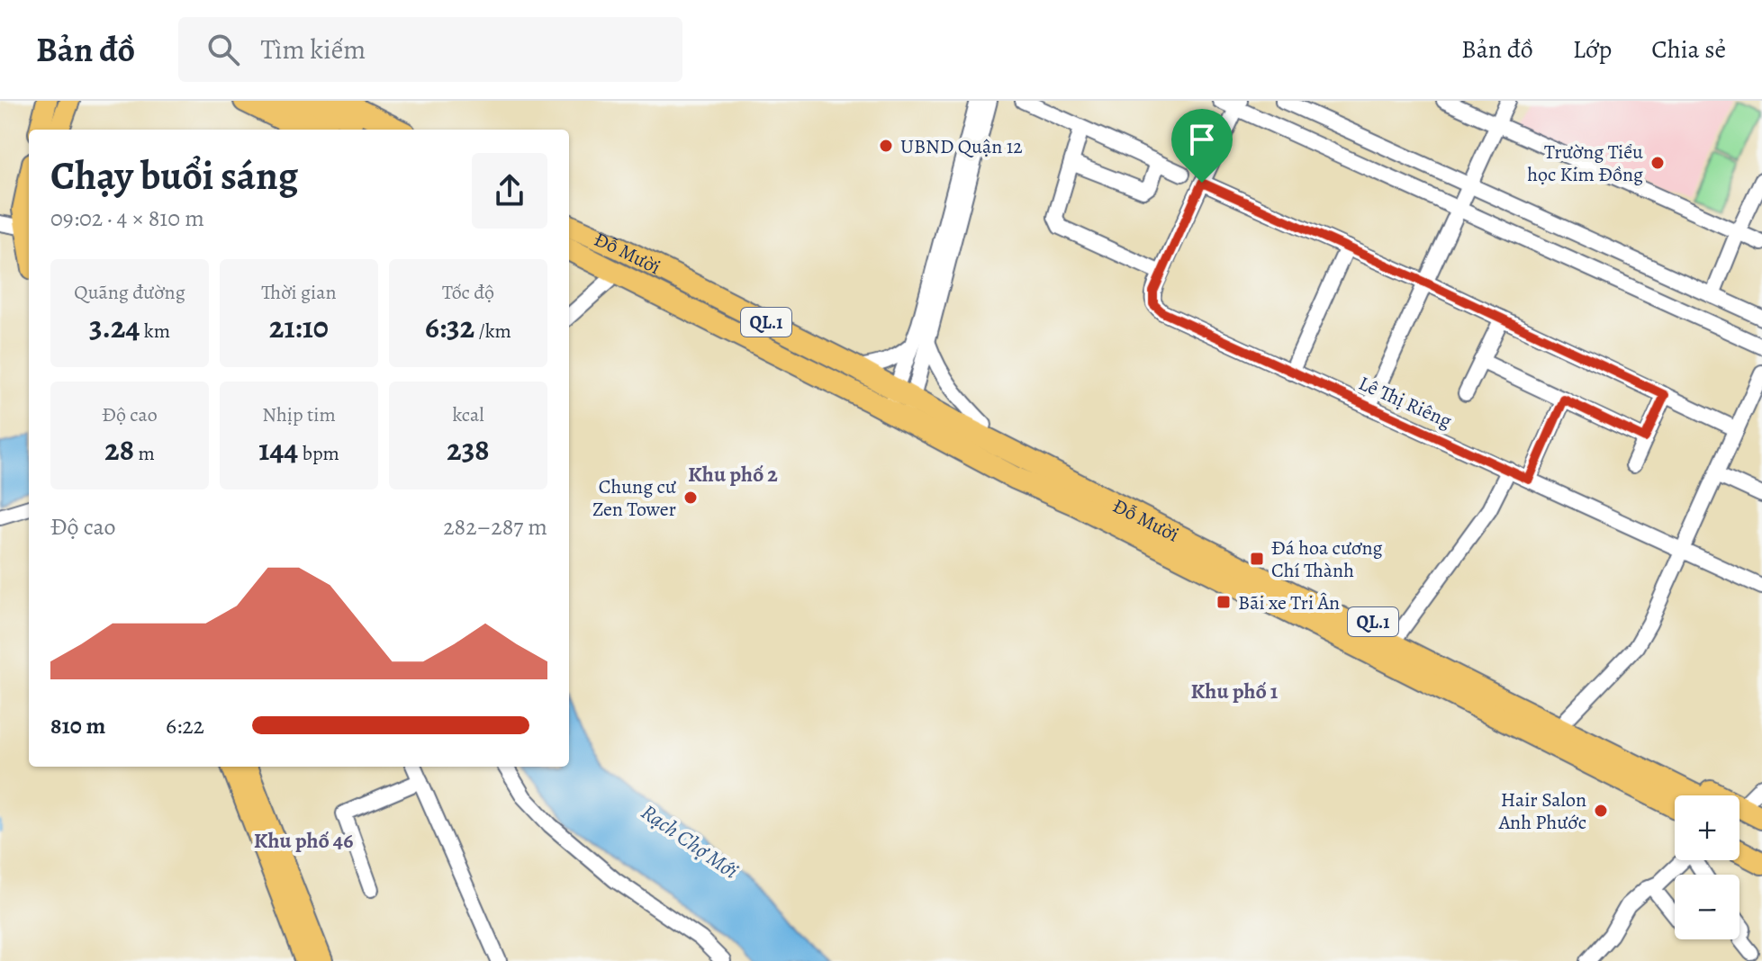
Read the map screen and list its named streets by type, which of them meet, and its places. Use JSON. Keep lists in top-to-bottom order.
{
  "streets": {
    "highway": ["Đỗ Mười", "QL.1"],
    "street": ["Lê Thị Riêng"]
  },
  "crossings": [
    ["Đỗ Mười", "QL.1"]
  ],
  "districts": ["Khu phố 2", "Khu phố 1", "Khu phố 46"],
  "water": ["Rạch Chợ Mới"],
  "places": {
    "other": [
      "UBND Quận 12",
      "Trường Tiểu học Kim Đồng",
      "Chung cư Zen Tower",
      "Hair Salon Anh Phước"
    ],
    "transit": ["Đá hoa cương Chí Thành", "Bãi xe Tri Ân"]
  },
  "page": {
    "header": "Bản đồ",
    "search": "Tìm kiếm",
    "nav": ["Bản đồ", "Lớp", "Chia sẻ"],
    "heading": ["Chạy buổi sáng", "09:02 · 4 × 810 m"],
    "stats": [
      ["Quãng đường", "3.24 km"],
      ["Thời gian", "21:10"],
      ["Tốc độ", "6:32 /km"],
      ["Độ cao", "28 m"],
      ["Nhịp tim", "144 bpm"],
      ["kcal", "238"]
    ],
    "chart": ["Độ cao", "282–287 m"],
    "list": [
      {
        "name": "810 m",
        "note": "6:22"
      }
    ],
    "map_buttons": ["+", "−"]
  }
}
